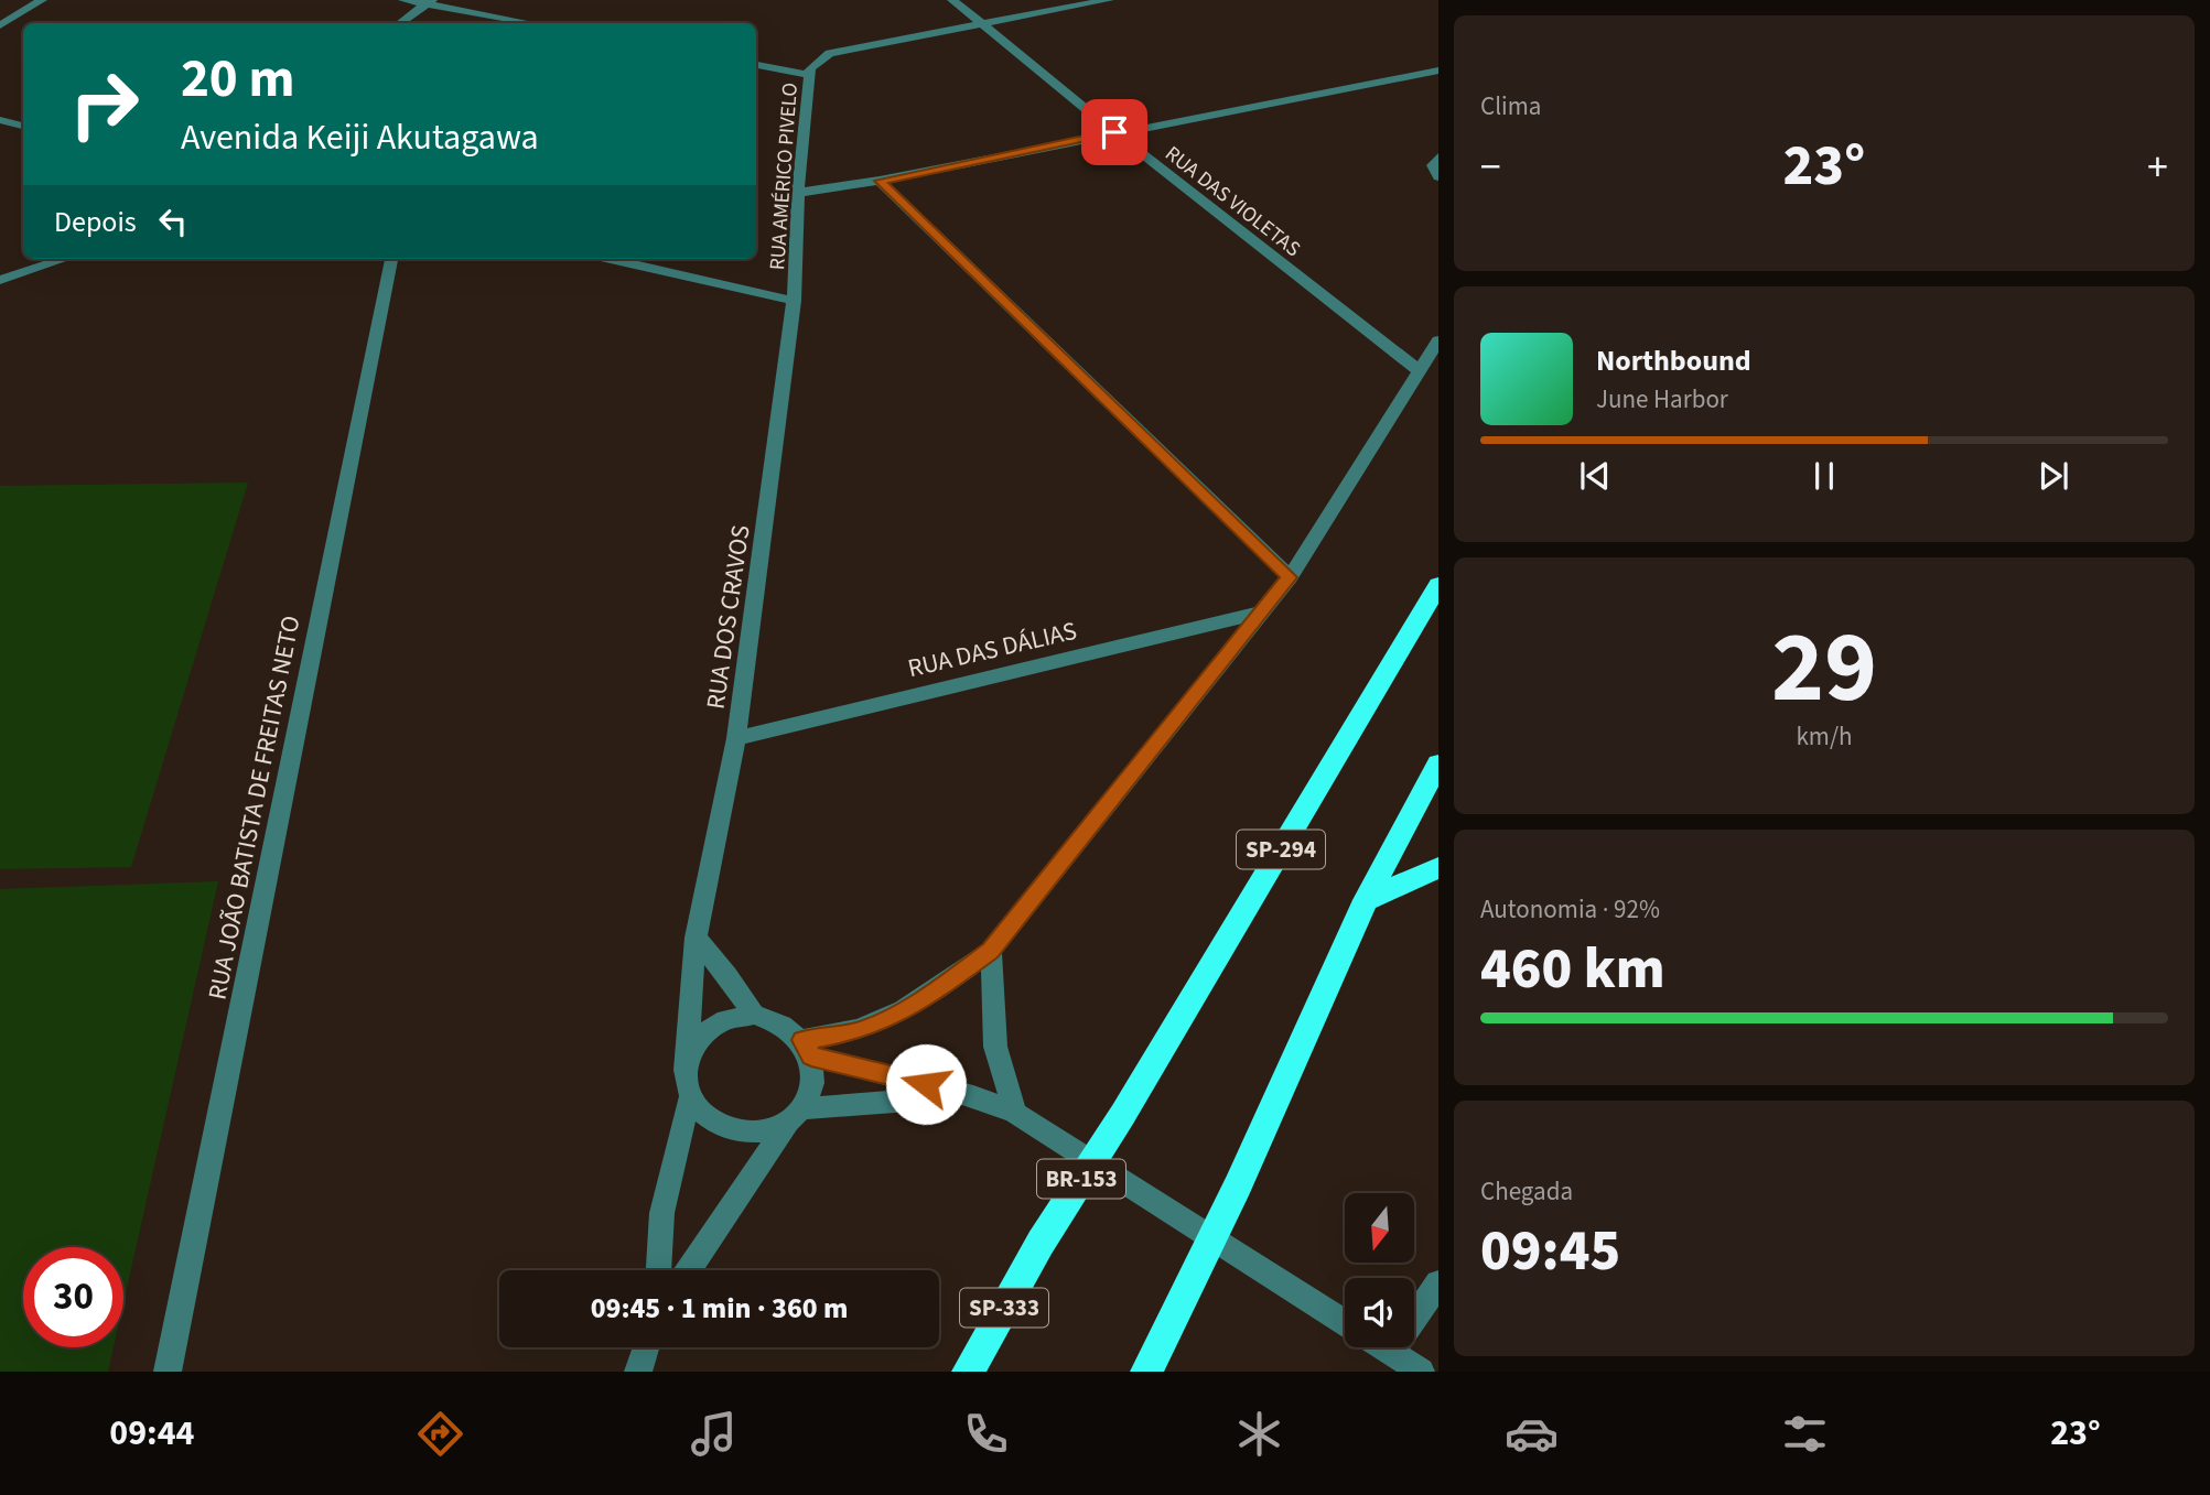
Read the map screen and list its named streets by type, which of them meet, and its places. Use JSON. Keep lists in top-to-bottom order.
{
  "streets": {
    "highway": ["SP-294", "BR-153", "SP-333"],
    "street": [
      "RUA AMÉRICO PIVELO",
      "RUA DAS VIOLETAS",
      "RUA DOS CRAVOS",
      "RUA DAS DÁLIAS",
      "RUA JOÃO BATISTA DE FREITAS NETO"
    ]
  },
  "crossings": [
    ["RUA AMÉRICO PIVELO", "RUA DAS VIOLETAS"],
    ["RUA AMÉRICO PIVELO", "RUA DOS CRAVOS"],
    ["RUA DOS CRAVOS", "RUA DAS DÁLIAS"],
    ["SP-294", "BR-153"],
    ["BR-153", "SP-333"]
  ],
  "north": "bottom",
  "page": {
    "tile": [
      "Clima",
      ["29", "km/h"],
      ["Autonomia · 92%", "460 km"],
      ["Chegada", "09:45"]
    ],
    "turn": ["20 m", "Avenida Keiji Akutagawa"],
    "heat": ["−", "23°", "+"],
    "then": "Depois",
    "song": ["Northbound", "June Harbor"],
    "limit": "30",
    "trip": "09:45 · 1 min · 360 m",
    "tabs": ["09:44", "23°"]
  }
}
